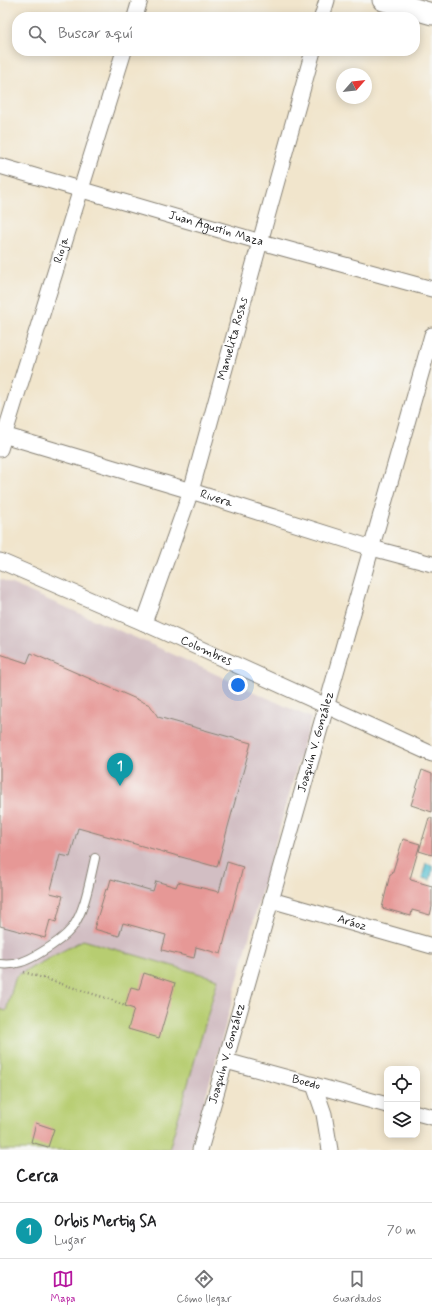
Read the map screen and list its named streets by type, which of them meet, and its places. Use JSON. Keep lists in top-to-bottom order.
{
  "streets": {
    "street": [
      "Juan Agustín Maza",
      "Rioja",
      "Manuelita Rosas",
      "Rivera",
      "Colombres",
      "Joaquín V. González",
      "Aráoz",
      "Boedo"
    ]
  },
  "crossings": [
    ["Juan Agustín Maza", "Rioja"],
    ["Juan Agustín Maza", "Manuelita Rosas"],
    ["Rioja", "Rivera"],
    ["Manuelita Rosas", "Rivera"],
    ["Manuelita Rosas", "Colombres"],
    ["Rivera", "Joaquín V. González"],
    ["Colombres", "Joaquín V. González"],
    ["Joaquín V. González", "Aráoz"],
    ["Joaquín V. González", "Boedo"]
  ],
  "north": "top right",
  "page": {
    "search": "Buscar aquí",
    "pins": "1",
    "heading": "Cerca",
    "list": [
      {
        "mark": "1",
        "name": "Orbis Mertig SA",
        "note": "Lugar",
        "value": "70 m"
      }
    ],
    "nav": ["Mapa", "Cómo llegar", "Guardados"]
  }
}
